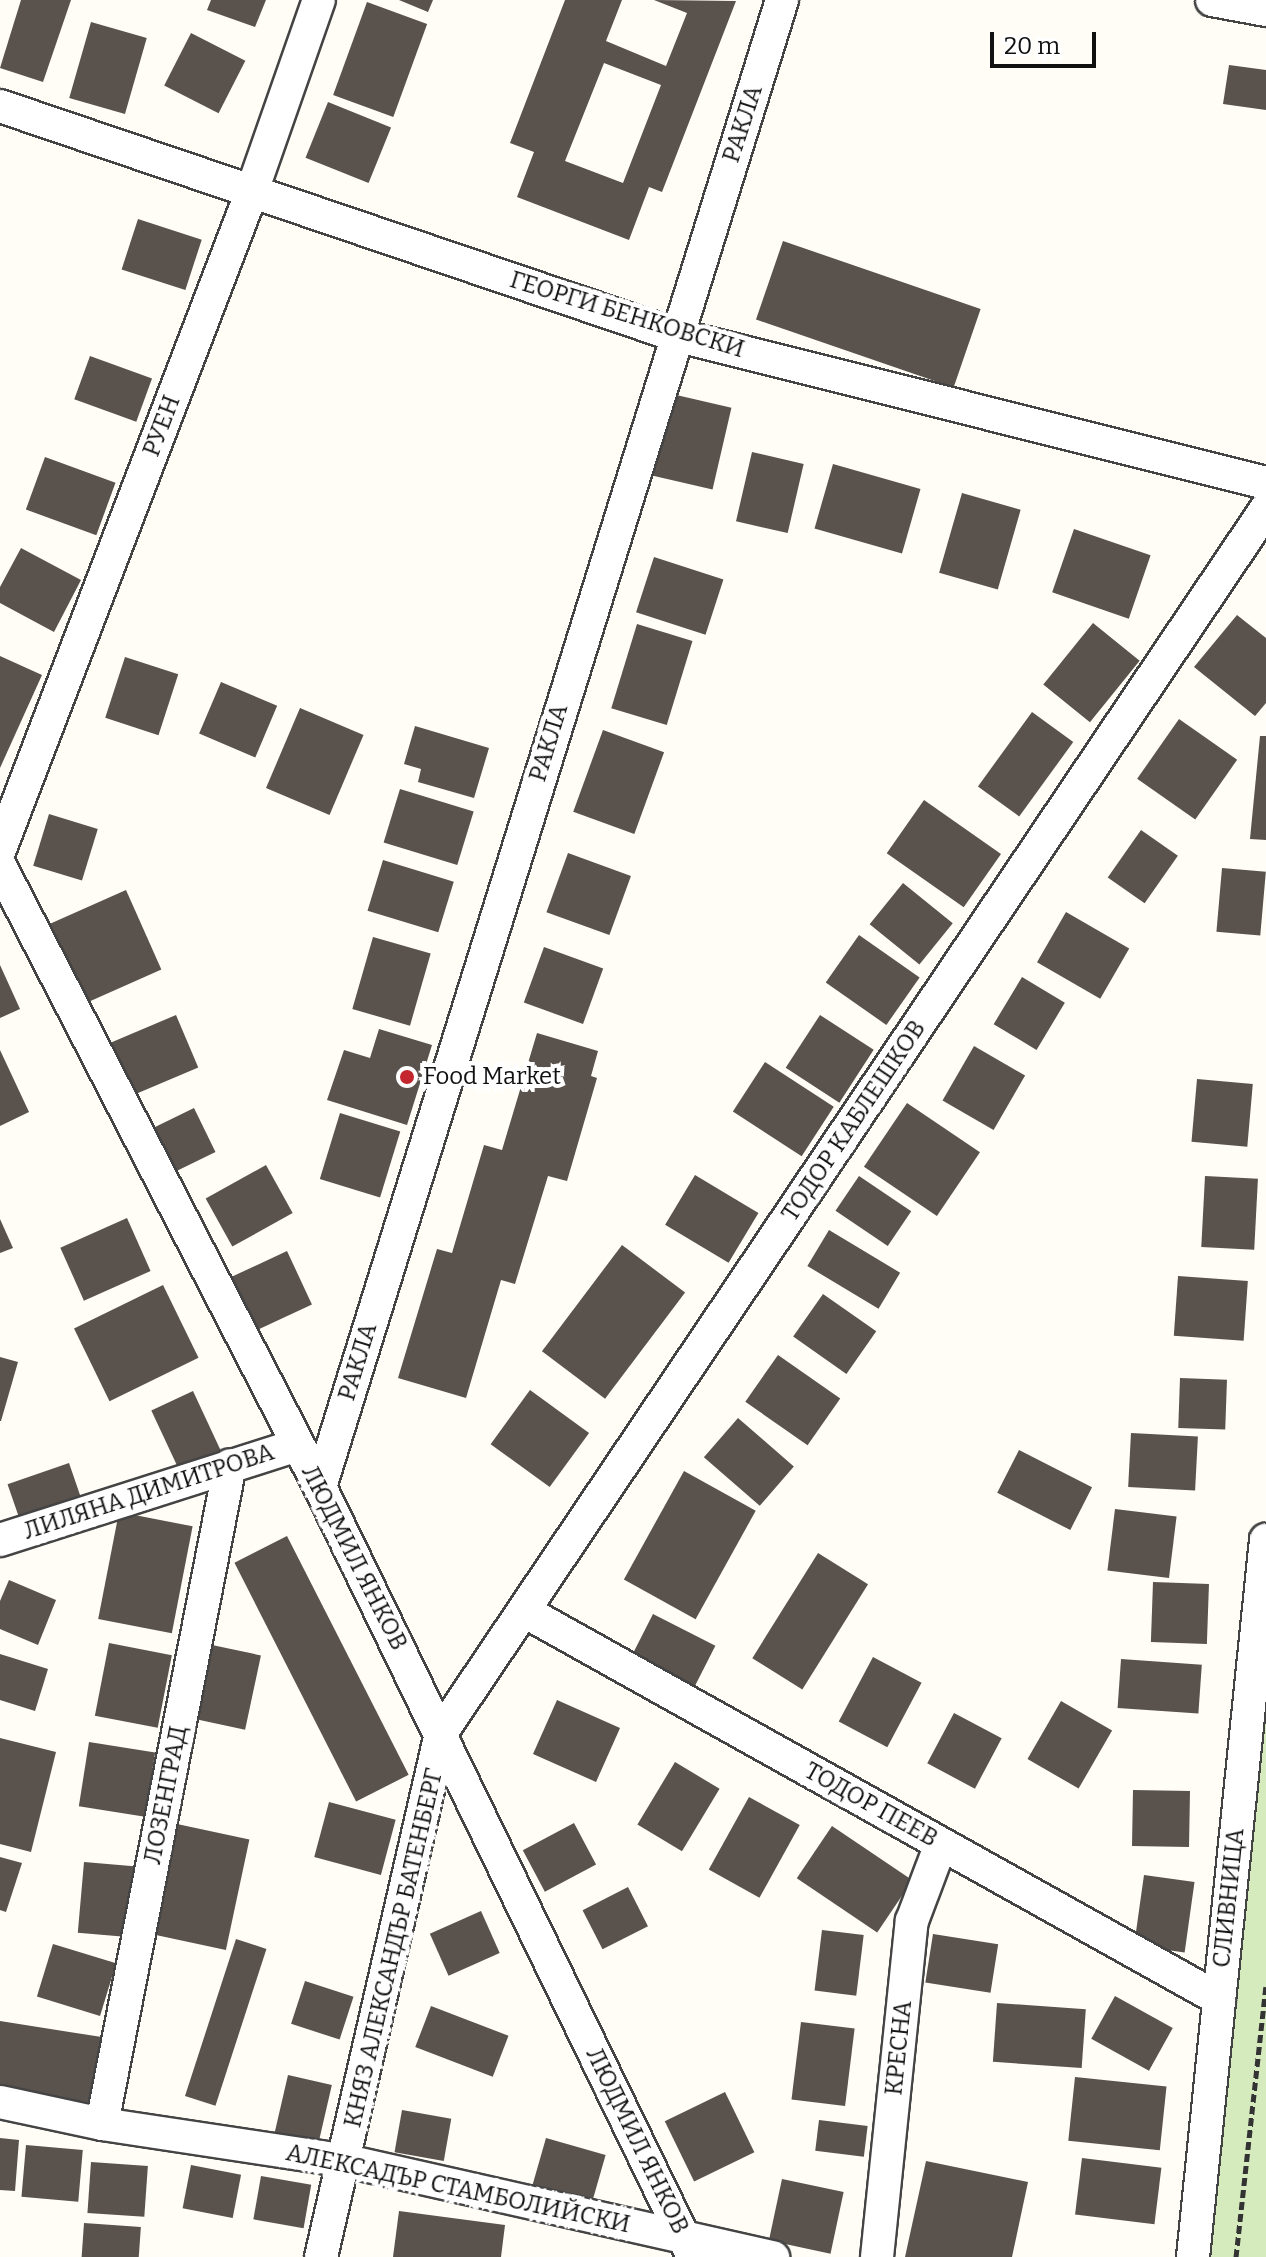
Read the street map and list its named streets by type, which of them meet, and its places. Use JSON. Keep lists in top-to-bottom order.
{
  "streets": {
    "street": [
      "РАКЛА",
      "ГЕОРГИ БЕНКОВСКИ",
      "РУЕН",
      "ТОДОР КАБЛЕШКОВ",
      "ЛИЛЯНА ДИМИТРОВА",
      "ЛЮДМИЛ ЯНКОВ",
      "ЛОЗЕНГРАД",
      "ТОДОР ПЕЕВ",
      "СЛИВНИЦА",
      "КНЯЗ АЛЕКСАНДЪР БАТЕНБЕРГ",
      "КРЕСНА",
      "АЛЕКСАДЪР СТАМБОЛИЙСКИ"
    ]
  },
  "crossings": [
    ["РАКЛА", "ГЕОРГИ БЕНКОВСКИ"],
    ["РАКЛА", "ЛЮДМИЛ ЯНКОВ"],
    ["ГЕОРГИ БЕНКОВСКИ", "РУЕН"],
    ["ТОДОР КАБЛЕШКОВ", "ЛЮДМИЛ ЯНКОВ"],
    ["ТОДОР КАБЛЕШКОВ", "ТОДОР ПЕЕВ"],
    ["ТОДОР КАБЛЕШКОВ", "КНЯЗ АЛЕКСАНДЪР БАТЕНБЕРГ"],
    ["ЛИЛЯНА ДИМИТРОВА", "ЛЮДМИЛ ЯНКОВ"],
    ["ЛИЛЯНА ДИМИТРОВА", "ЛОЗЕНГРАД"],
    ["ЛЮДМИЛ ЯНКОВ", "КНЯЗ АЛЕКСАНДЪР БАТЕНБЕРГ"],
    ["ЛЮДМИЛ ЯНКОВ", "АЛЕКСАДЪР СТАМБОЛИЙСКИ"],
    ["ЛОЗЕНГРАД", "АЛЕКСАДЪР СТАМБОЛИЙСКИ"],
    ["ТОДОР ПЕЕВ", "СЛИВНИЦА"],
    ["ТОДОР ПЕЕВ", "КРЕСНА"],
    ["КНЯЗ АЛЕКСАНДЪР БАТЕНБЕРГ", "АЛЕКСАДЪР СТАМБОЛИЙСКИ"]
  ],
  "places": ["Food Market"],
  "scale_bar": "20 m"
}
